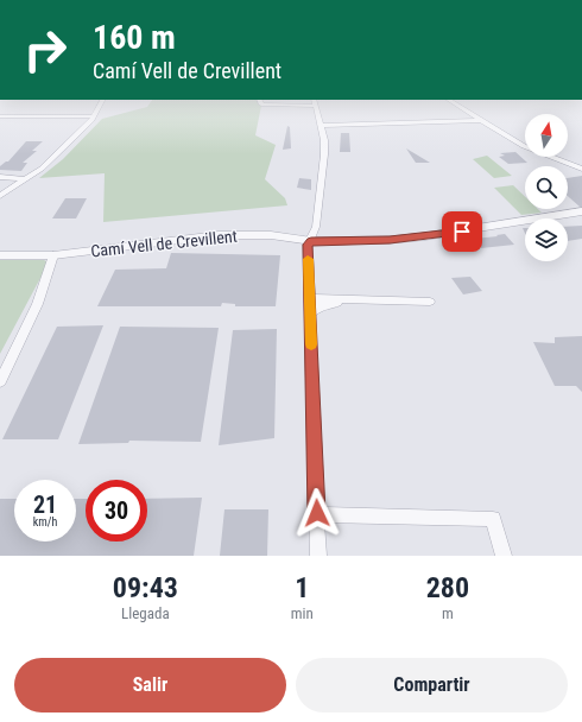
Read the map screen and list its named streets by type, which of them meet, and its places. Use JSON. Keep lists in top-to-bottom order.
{
  "streets": {
    "street": ["Camí Vell de Crevillent"]
  },
  "north": "top",
  "page": {
    "turn": ["160 m", "Camí Vell de Crevillent"],
    "speed": "21 km/h",
    "limit": "30",
    "eta": [
      "09:43",
      "Llegada",
      "1",
      "min",
      "280",
      "m"
    ],
    "buttons": ["Salir", "Compartir"]
  }
}
